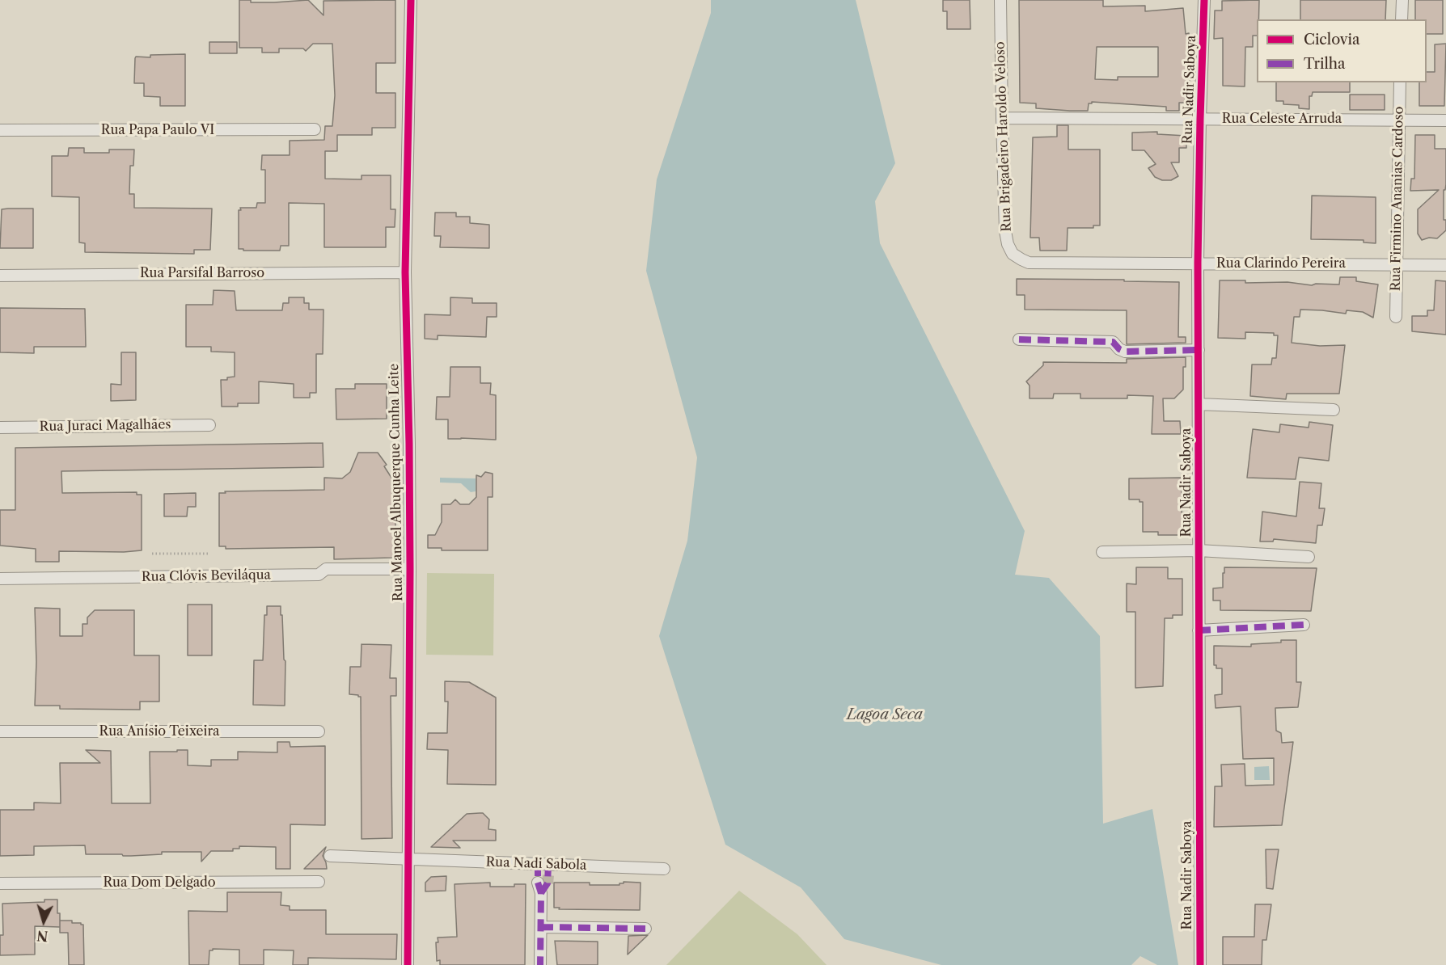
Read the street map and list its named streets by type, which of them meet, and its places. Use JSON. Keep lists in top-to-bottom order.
{
  "streets": {
    "street": [
      "Rua Nadir Saboya",
      "Rua Celeste Arruda",
      "Rua Papa Paulo VI",
      "Rua Brigadeiro Haroldo Veloso",
      "Rua Firmino Ananias Cardoso",
      "Rua Clarindo Pereira",
      "Rua Parsifal Barroso",
      "Rua Juraci Magalhães",
      "Rua Manoel Albuquerque Cunha Leite",
      "Rua Clóvis Beviláqua",
      "Rua Anísio Teixeira",
      "Rua Nadi Sabola",
      "Rua Dom Delgado"
    ]
  },
  "crossings": [
    ["Rua Nadir Saboya", "Rua Celeste Arruda"],
    ["Rua Nadir Saboya", "Rua Clarindo Pereira"],
    ["Rua Celeste Arruda", "Rua Brigadeiro Haroldo Veloso"],
    ["Rua Celeste Arruda", "Rua Firmino Ananias Cardoso"],
    ["Rua Brigadeiro Haroldo Veloso", "Rua Clarindo Pereira"],
    ["Rua Firmino Ananias Cardoso", "Rua Clarindo Pereira"],
    ["Rua Parsifal Barroso", "Rua Manoel Albuquerque Cunha Leite"],
    ["Rua Manoel Albuquerque Cunha Leite", "Rua Clóvis Beviláqua"],
    ["Rua Manoel Albuquerque Cunha Leite", "Rua Nadi Sabola"]
  ],
  "water": ["Lagoa Seca"],
  "legend": ["Ciclovia", "Trilha"],
  "north": "bottom"
}
